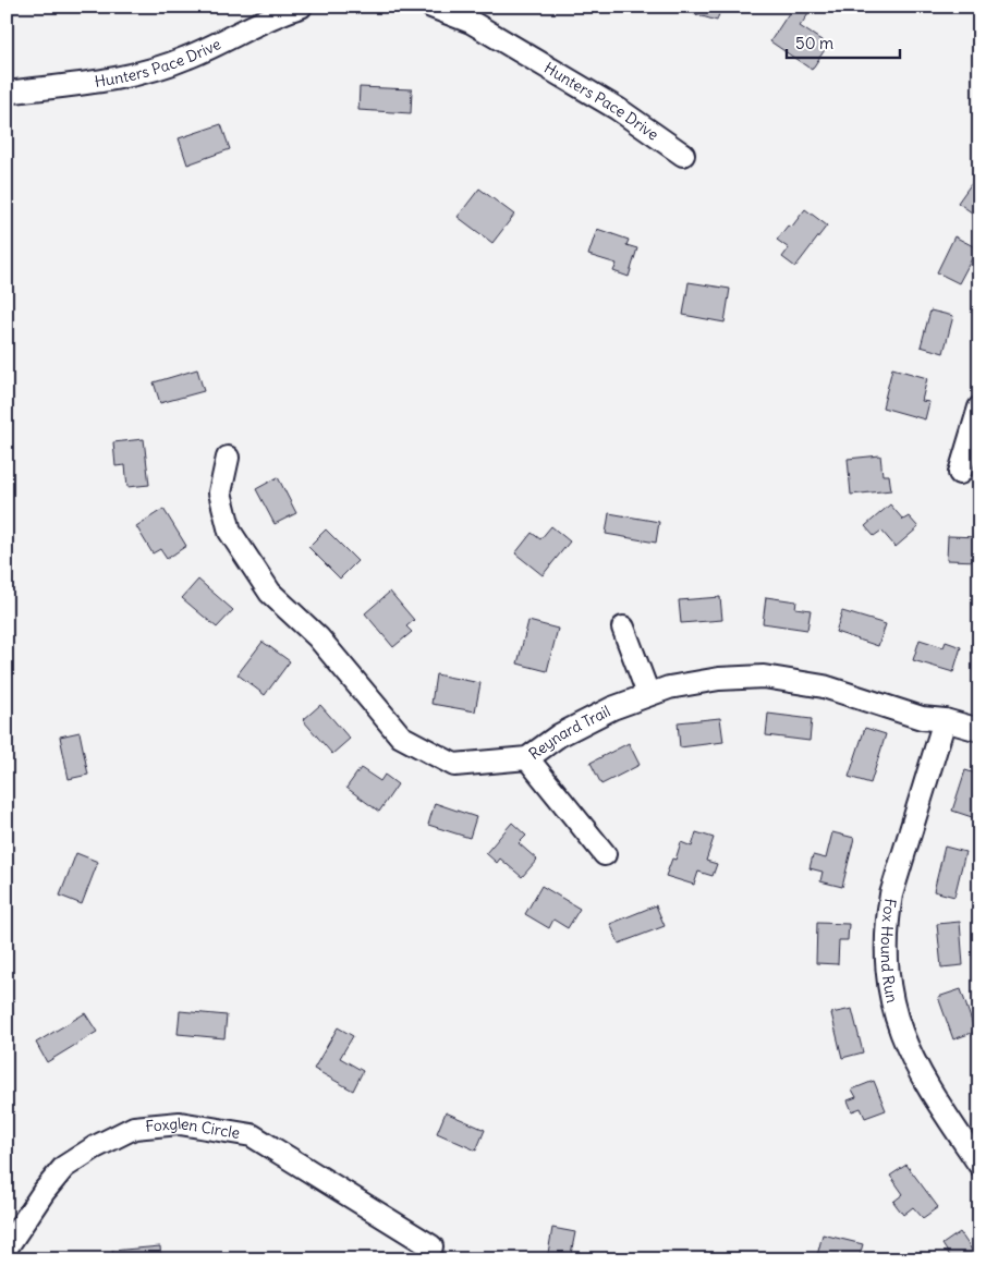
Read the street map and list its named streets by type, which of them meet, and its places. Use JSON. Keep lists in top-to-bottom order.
{
  "streets": {
    "street": [
      "Hunters Pace Drive",
      "Reynard Trail",
      "Fox Hound Run",
      "Foxglen Circle"
    ]
  },
  "crossings": [
    ["Reynard Trail", "Fox Hound Run"]
  ],
  "scale_bar": "50 m"
}
